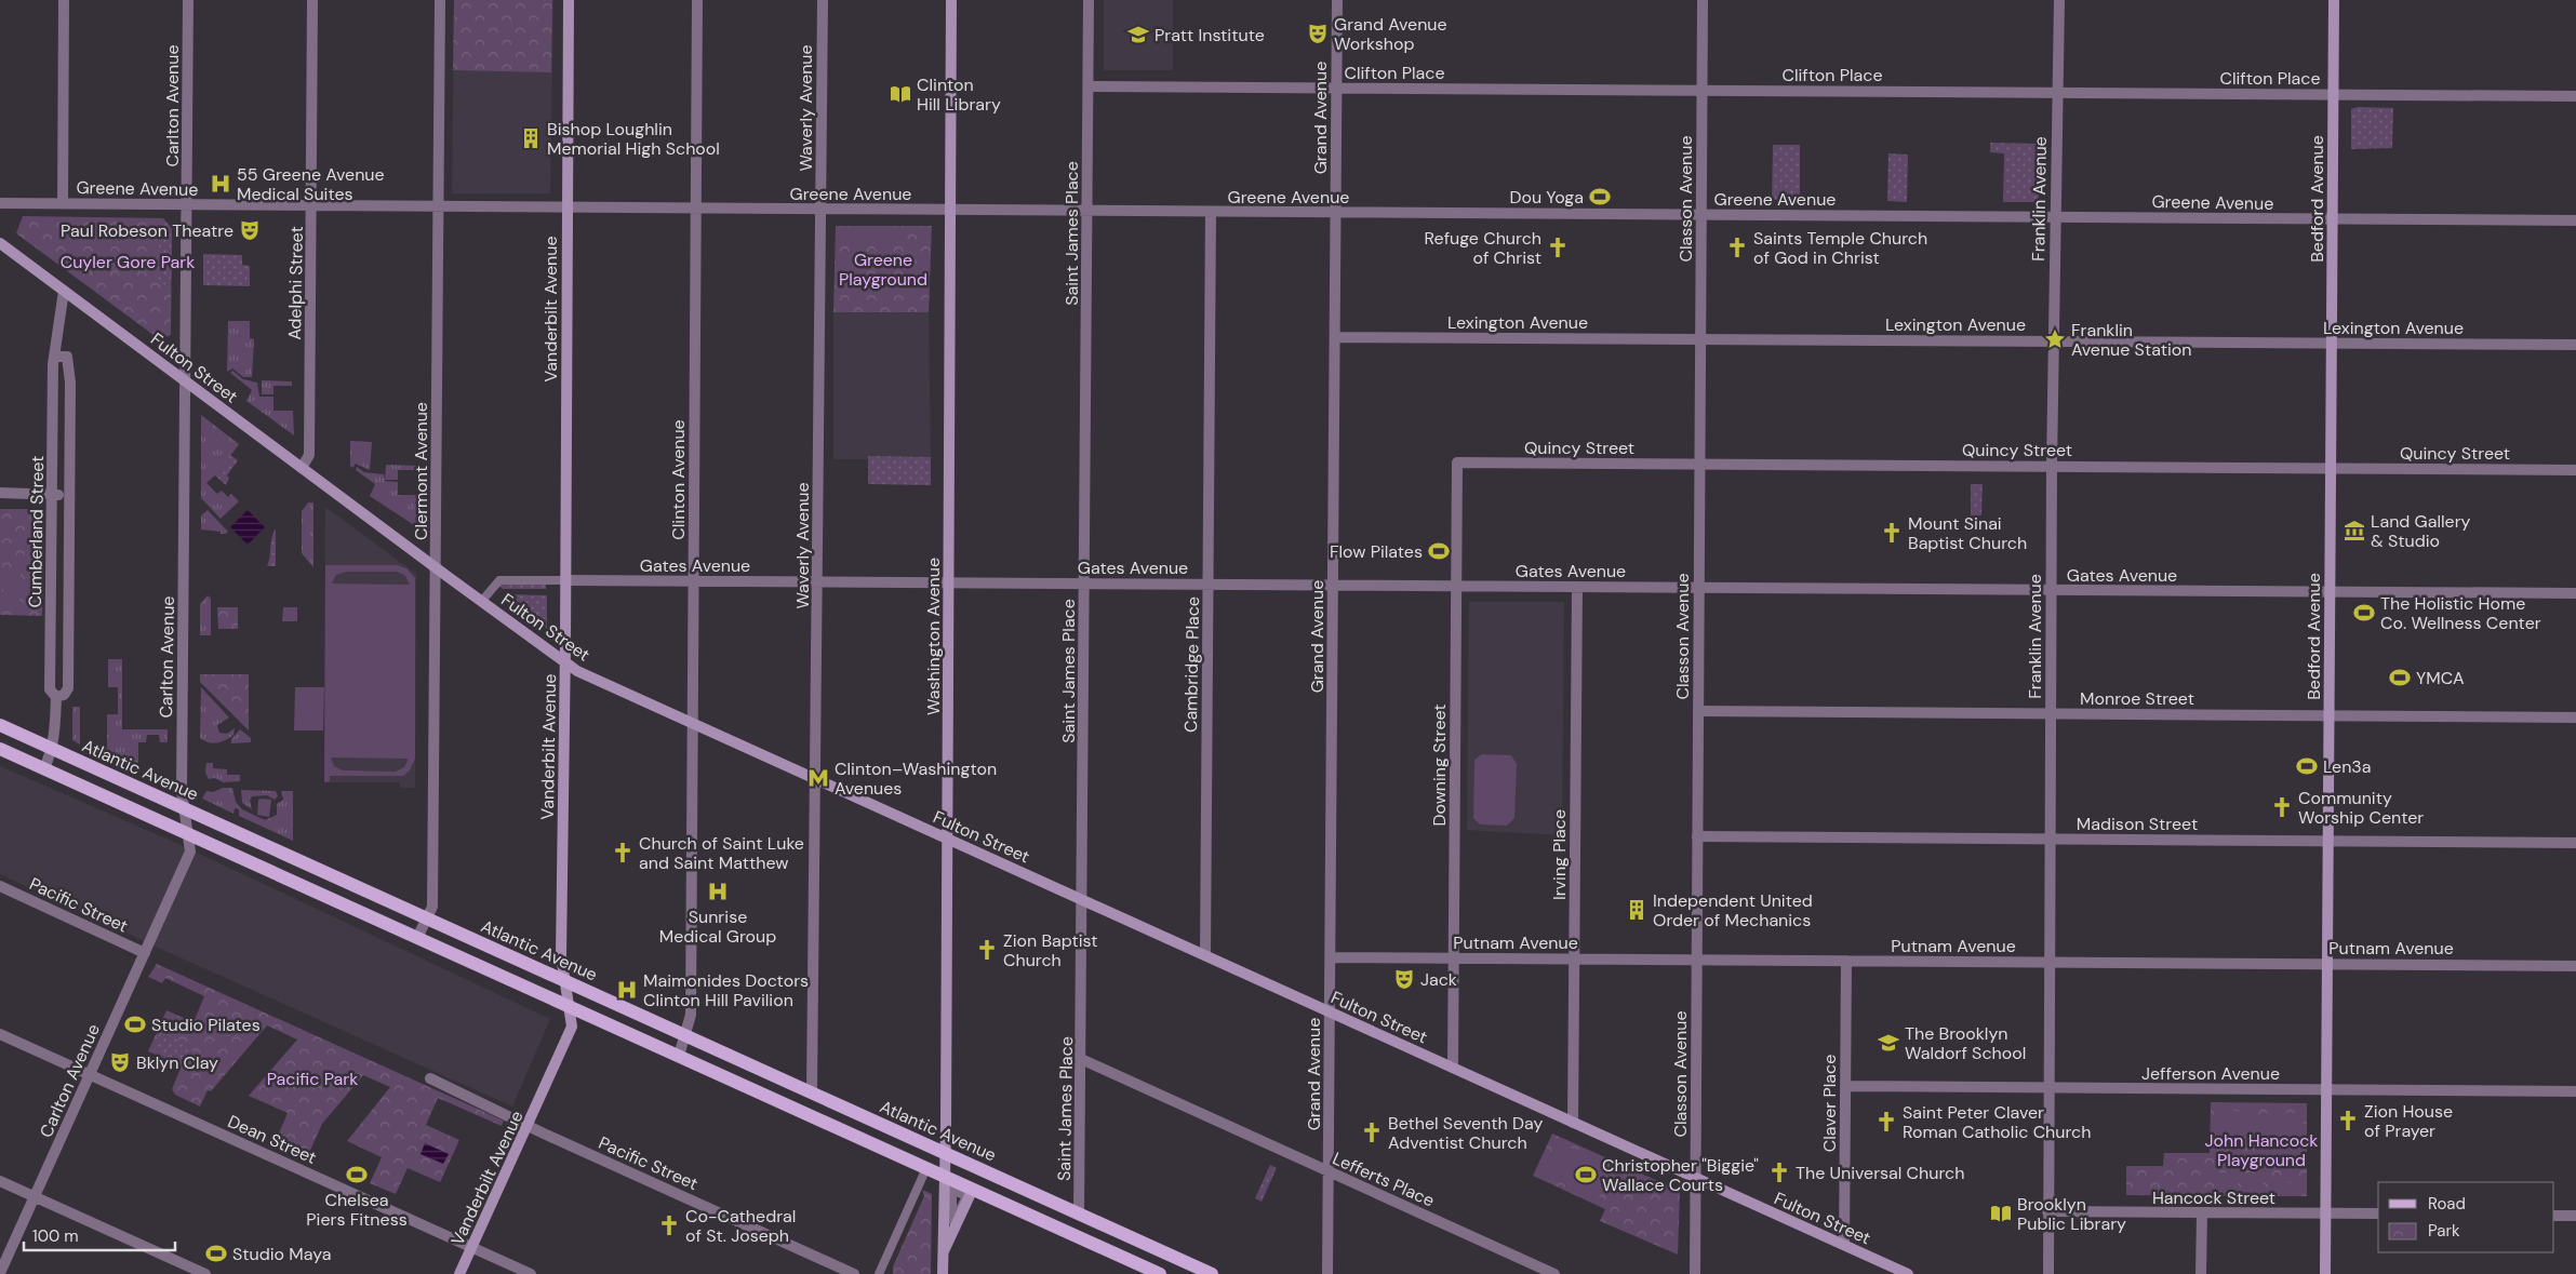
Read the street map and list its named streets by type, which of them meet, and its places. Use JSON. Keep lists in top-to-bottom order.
{
  "streets": {
    "main road": [
      "Bedford Avenue",
      "Vanderbilt Avenue",
      "Fulton Street",
      "Washington Avenue",
      "Atlantic Avenue"
    ],
    "street": [
      "Clifton Place",
      "Carlton Avenue",
      "Waverly Avenue",
      "Grand Avenue",
      "Greene Avenue",
      "Classon Avenue",
      "Franklin Avenue",
      "Saint James Place",
      "Adelphi Street",
      "Lexington Avenue",
      "Quincy Street",
      "Clermont Avenue",
      "Clinton Avenue",
      "Cumberland Street",
      "Gates Avenue",
      "Cambridge Place",
      "Monroe Street",
      "Downing Street",
      "Madison Street",
      "Irving Place",
      "Pacific Street",
      "Putnam Avenue",
      "Jefferson Avenue",
      "Claver Place",
      "Dean Street",
      "Lefferts Place",
      "Hancock Street"
    ]
  },
  "crossings": [
    ["Clifton Place", "Grand Avenue"],
    ["Clifton Place", "Classon Avenue"],
    ["Clifton Place", "Franklin Avenue"],
    ["Clifton Place", "Bedford Avenue"],
    ["Clifton Place", "Saint James Place"],
    ["Carlton Avenue", "Greene Avenue"],
    ["Carlton Avenue", "Fulton Street"],
    ["Carlton Avenue", "Atlantic Avenue"],
    ["Carlton Avenue", "Pacific Street"],
    ["Carlton Avenue", "Dean Street"],
    ["Waverly Avenue", "Greene Avenue"],
    ["Waverly Avenue", "Fulton Street"],
    ["Waverly Avenue", "Gates Avenue"],
    ["Waverly Avenue", "Atlantic Avenue"],
    ["Grand Avenue", "Greene Avenue"],
    ["Grand Avenue", "Lexington Avenue"],
    ["Grand Avenue", "Fulton Street"],
    ["Grand Avenue", "Gates Avenue"],
    ["Grand Avenue", "Putnam Avenue"],
    ["Grand Avenue", "Lefferts Place"],
    ["Greene Avenue", "Classon Avenue"],
    ["Greene Avenue", "Franklin Avenue"],
    ["Greene Avenue", "Bedford Avenue"],
    ["Greene Avenue", "Saint James Place"],
    ["Greene Avenue", "Adelphi Street"],
    ["Greene Avenue", "Vanderbilt Avenue"],
    ["Greene Avenue", "Clermont Avenue"],
    ["Greene Avenue", "Clinton Avenue"],
    ["Greene Avenue", "Washington Avenue"],
    ["Greene Avenue", "Cambridge Place"],
    ["Classon Avenue", "Lexington Avenue"],
    ["Classon Avenue", "Fulton Street"],
    ["Classon Avenue", "Quincy Street"],
    ["Classon Avenue", "Gates Avenue"],
    ["Classon Avenue", "Monroe Street"],
    ["Classon Avenue", "Madison Street"],
    ["Classon Avenue", "Putnam Avenue"],
    ["Franklin Avenue", "Lexington Avenue"],
    ["Franklin Avenue", "Quincy Street"],
    ["Franklin Avenue", "Gates Avenue"],
    ["Franklin Avenue", "Monroe Street"],
    ["Franklin Avenue", "Madison Street"],
    ["Franklin Avenue", "Putnam Avenue"],
    ["Franklin Avenue", "Jefferson Avenue"],
    ["Franklin Avenue", "Hancock Street"],
    ["Bedford Avenue", "Lexington Avenue"],
    ["Bedford Avenue", "Quincy Street"],
    ["Bedford Avenue", "Gates Avenue"],
    ["Bedford Avenue", "Monroe Street"],
    ["Bedford Avenue", "Madison Street"],
    ["Bedford Avenue", "Putnam Avenue"],
    ["Bedford Avenue", "Jefferson Avenue"],
    ["Bedford Avenue", "Hancock Street"],
    ["Saint James Place", "Fulton Street"],
    ["Saint James Place", "Gates Avenue"],
    ["Saint James Place", "Atlantic Avenue"],
    ["Saint James Place", "Lefferts Place"],
    ["Adelphi Street", "Fulton Street"],
    ["Vanderbilt Avenue", "Fulton Street"],
    ["Vanderbilt Avenue", "Gates Avenue"],
    ["Vanderbilt Avenue", "Atlantic Avenue"],
    ["Vanderbilt Avenue", "Pacific Street"],
    ["Vanderbilt Avenue", "Dean Street"],
    ["Fulton Street", "Clermont Avenue"],
    ["Fulton Street", "Clinton Avenue"],
    ["Fulton Street", "Cumberland Street"],
    ["Fulton Street", "Washington Avenue"],
    ["Fulton Street", "Cambridge Place"],
    ["Fulton Street", "Downing Street"],
    ["Fulton Street", "Irving Place"],
    ["Fulton Street", "Claver Place"],
    ["Quincy Street", "Downing Street"],
    ["Clermont Avenue", "Atlantic Avenue"],
    ["Clinton Avenue", "Gates Avenue"],
    ["Clinton Avenue", "Atlantic Avenue"],
    ["Cumberland Street", "Atlantic Avenue"],
    ["Gates Avenue", "Washington Avenue"],
    ["Gates Avenue", "Cambridge Place"],
    ["Gates Avenue", "Downing Street"],
    ["Gates Avenue", "Irving Place"],
    ["Washington Avenue", "Atlantic Avenue"],
    ["Downing Street", "Putnam Avenue"],
    ["Irving Place", "Putnam Avenue"],
    ["Putnam Avenue", "Claver Place"],
    ["Jefferson Avenue", "Claver Place"]
  ],
  "parks": [
    "Greene Playground",
    "Cuyler Gore Park",
    "Pacific Park",
    "John Hancock Playground"
  ],
  "places": {
    "theatre": [
      "Grand Avenue Workshop",
      "Paul Robeson Theatre",
      "Jack",
      "Bklyn Clay"
    ],
    "school or university": ["Pratt Institute", "The Brooklyn Waldorf School"],
    "library": ["Clinton Hill Library", "Brooklyn Public Library"],
    "building": ["Bishop Loughlin Memorial High School", "Independent United Order of Mechanics"],
    "hospital": ["55 Greene Avenue Medical Suites", "Sunrise Medical Group", "Maimonides Doctors Clinton Hill Pavilion"],
    "sports": [
      "Dou Yoga",
      "Flow Pilates",
      "The Holistic Home Co. Wellness Center",
      "YMCA",
      "Len3a",
      "Studio Pilates",
      "Chelsea Piers Fitness",
      "Christopher \"Biggie\" Wallace Courts",
      "Studio Maya"
    ],
    "church": [
      "Refuge Church of Christ",
      "Saints Temple Church of God in Christ",
      "Mount Sinai Baptist Church",
      "Community Worship Center",
      "Church of Saint Luke and Saint Matthew",
      "Zion Baptist Church",
      "Zion House of Prayer",
      "Saint Peter Claver Roman Catholic Church",
      "Bethel Seventh Day Adventist Church",
      "The Universal Church",
      "Co-Cathedral of St. Joseph"
    ],
    "place": ["Franklin Avenue Station"],
    "museum": ["Land Gallery & Studio"],
    "metro station": ["Clinton–Washington Avenues"]
  },
  "legend": ["Road", "Park"],
  "scale_bar": "100 m"
}
